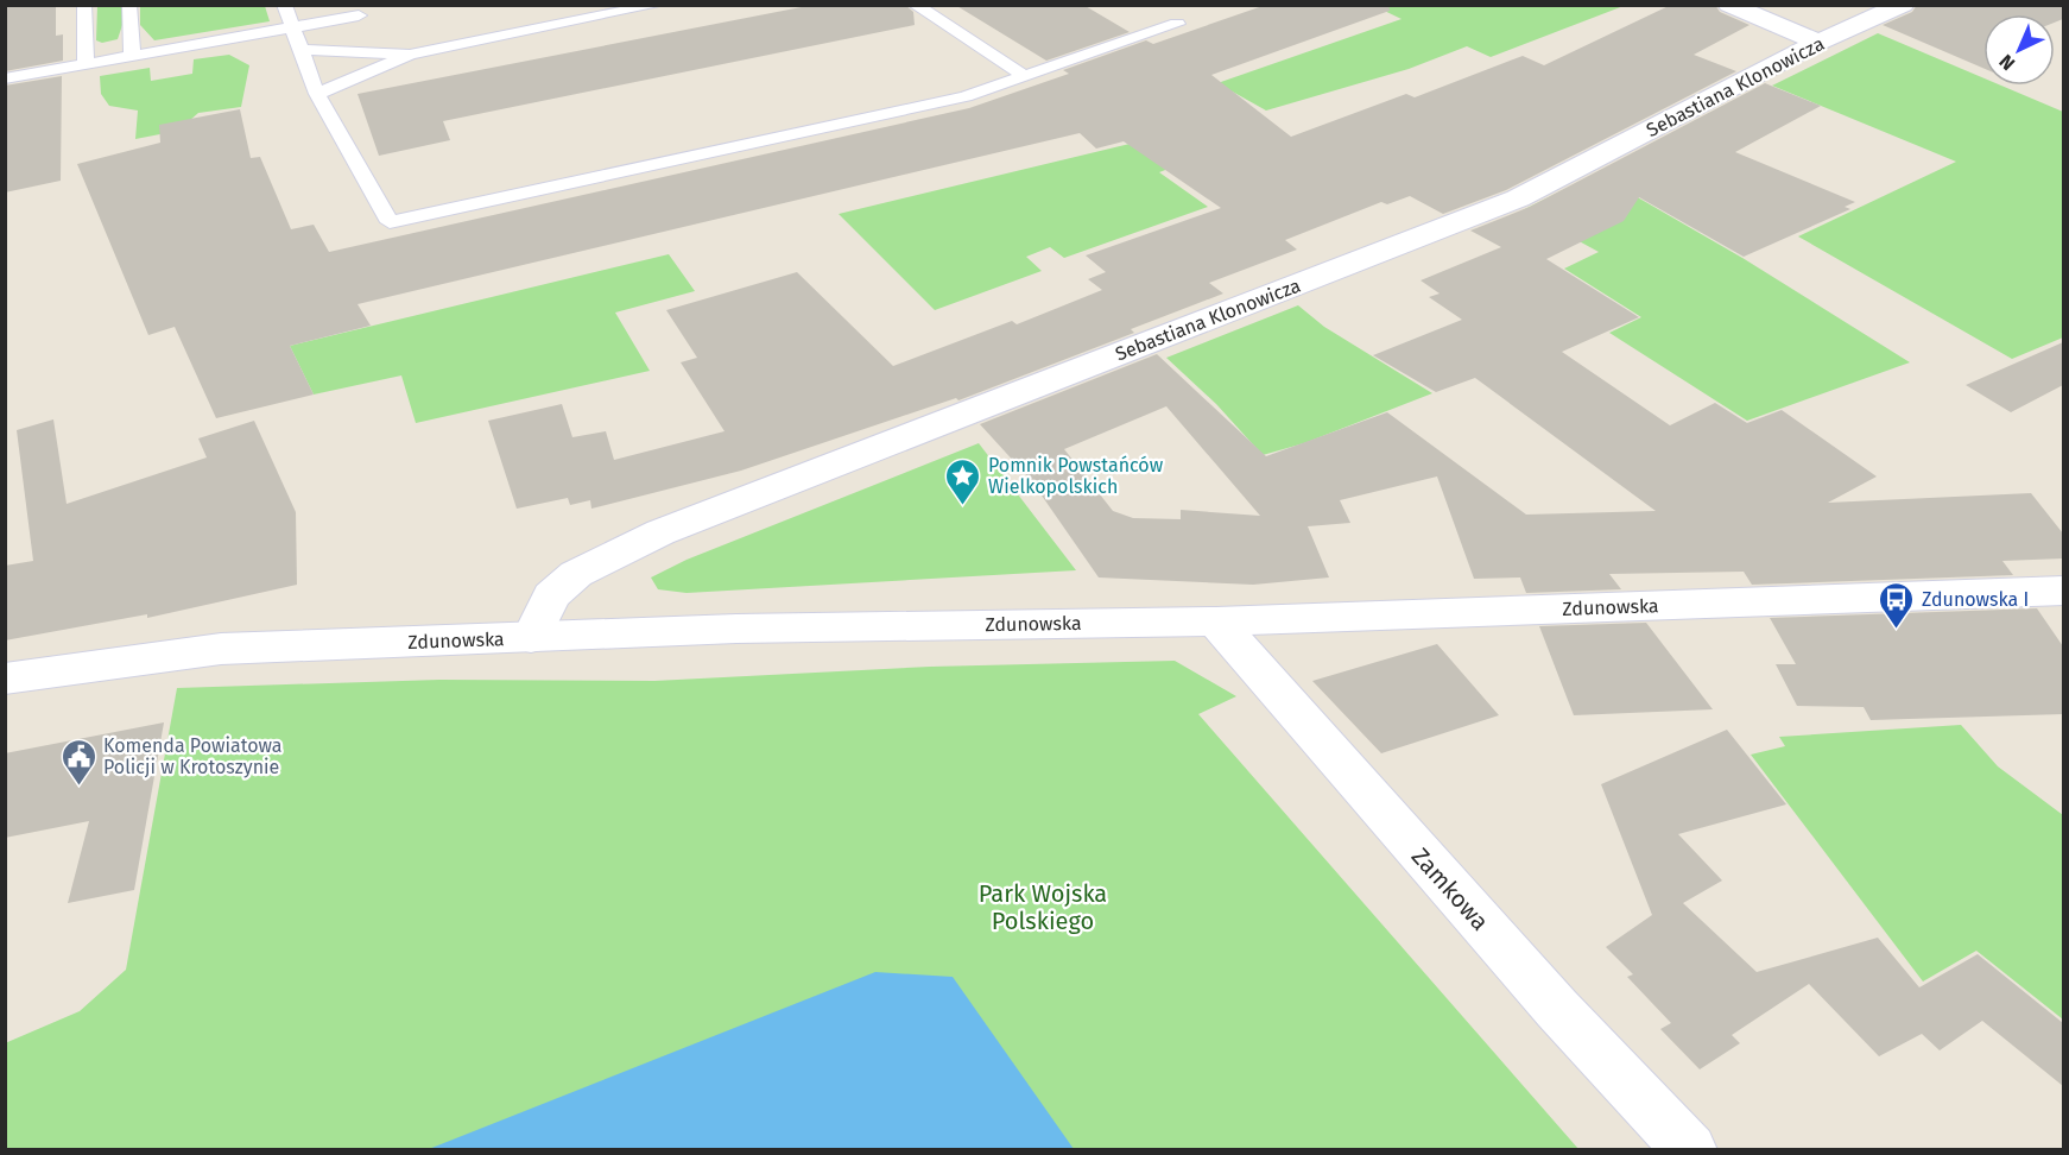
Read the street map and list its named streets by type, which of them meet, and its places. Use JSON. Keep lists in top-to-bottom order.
{
  "streets": {
    "street": ["Sebastiana Klonowicza", "Zdunowska", "Zamkowa"]
  },
  "crossings": [
    ["Sebastiana Klonowicza", "Zdunowska"],
    ["Zdunowska", "Zamkowa"]
  ],
  "parks": ["Park Wojska Polskiego"],
  "places": {
    "place": ["Pomnik Powstańców Wielkopolskich"],
    "bus stop": ["Zdunowska I"],
    "public building": ["Komenda Powiatowa Policji w Krotoszynie"]
  },
  "north": "bottom left"
}
